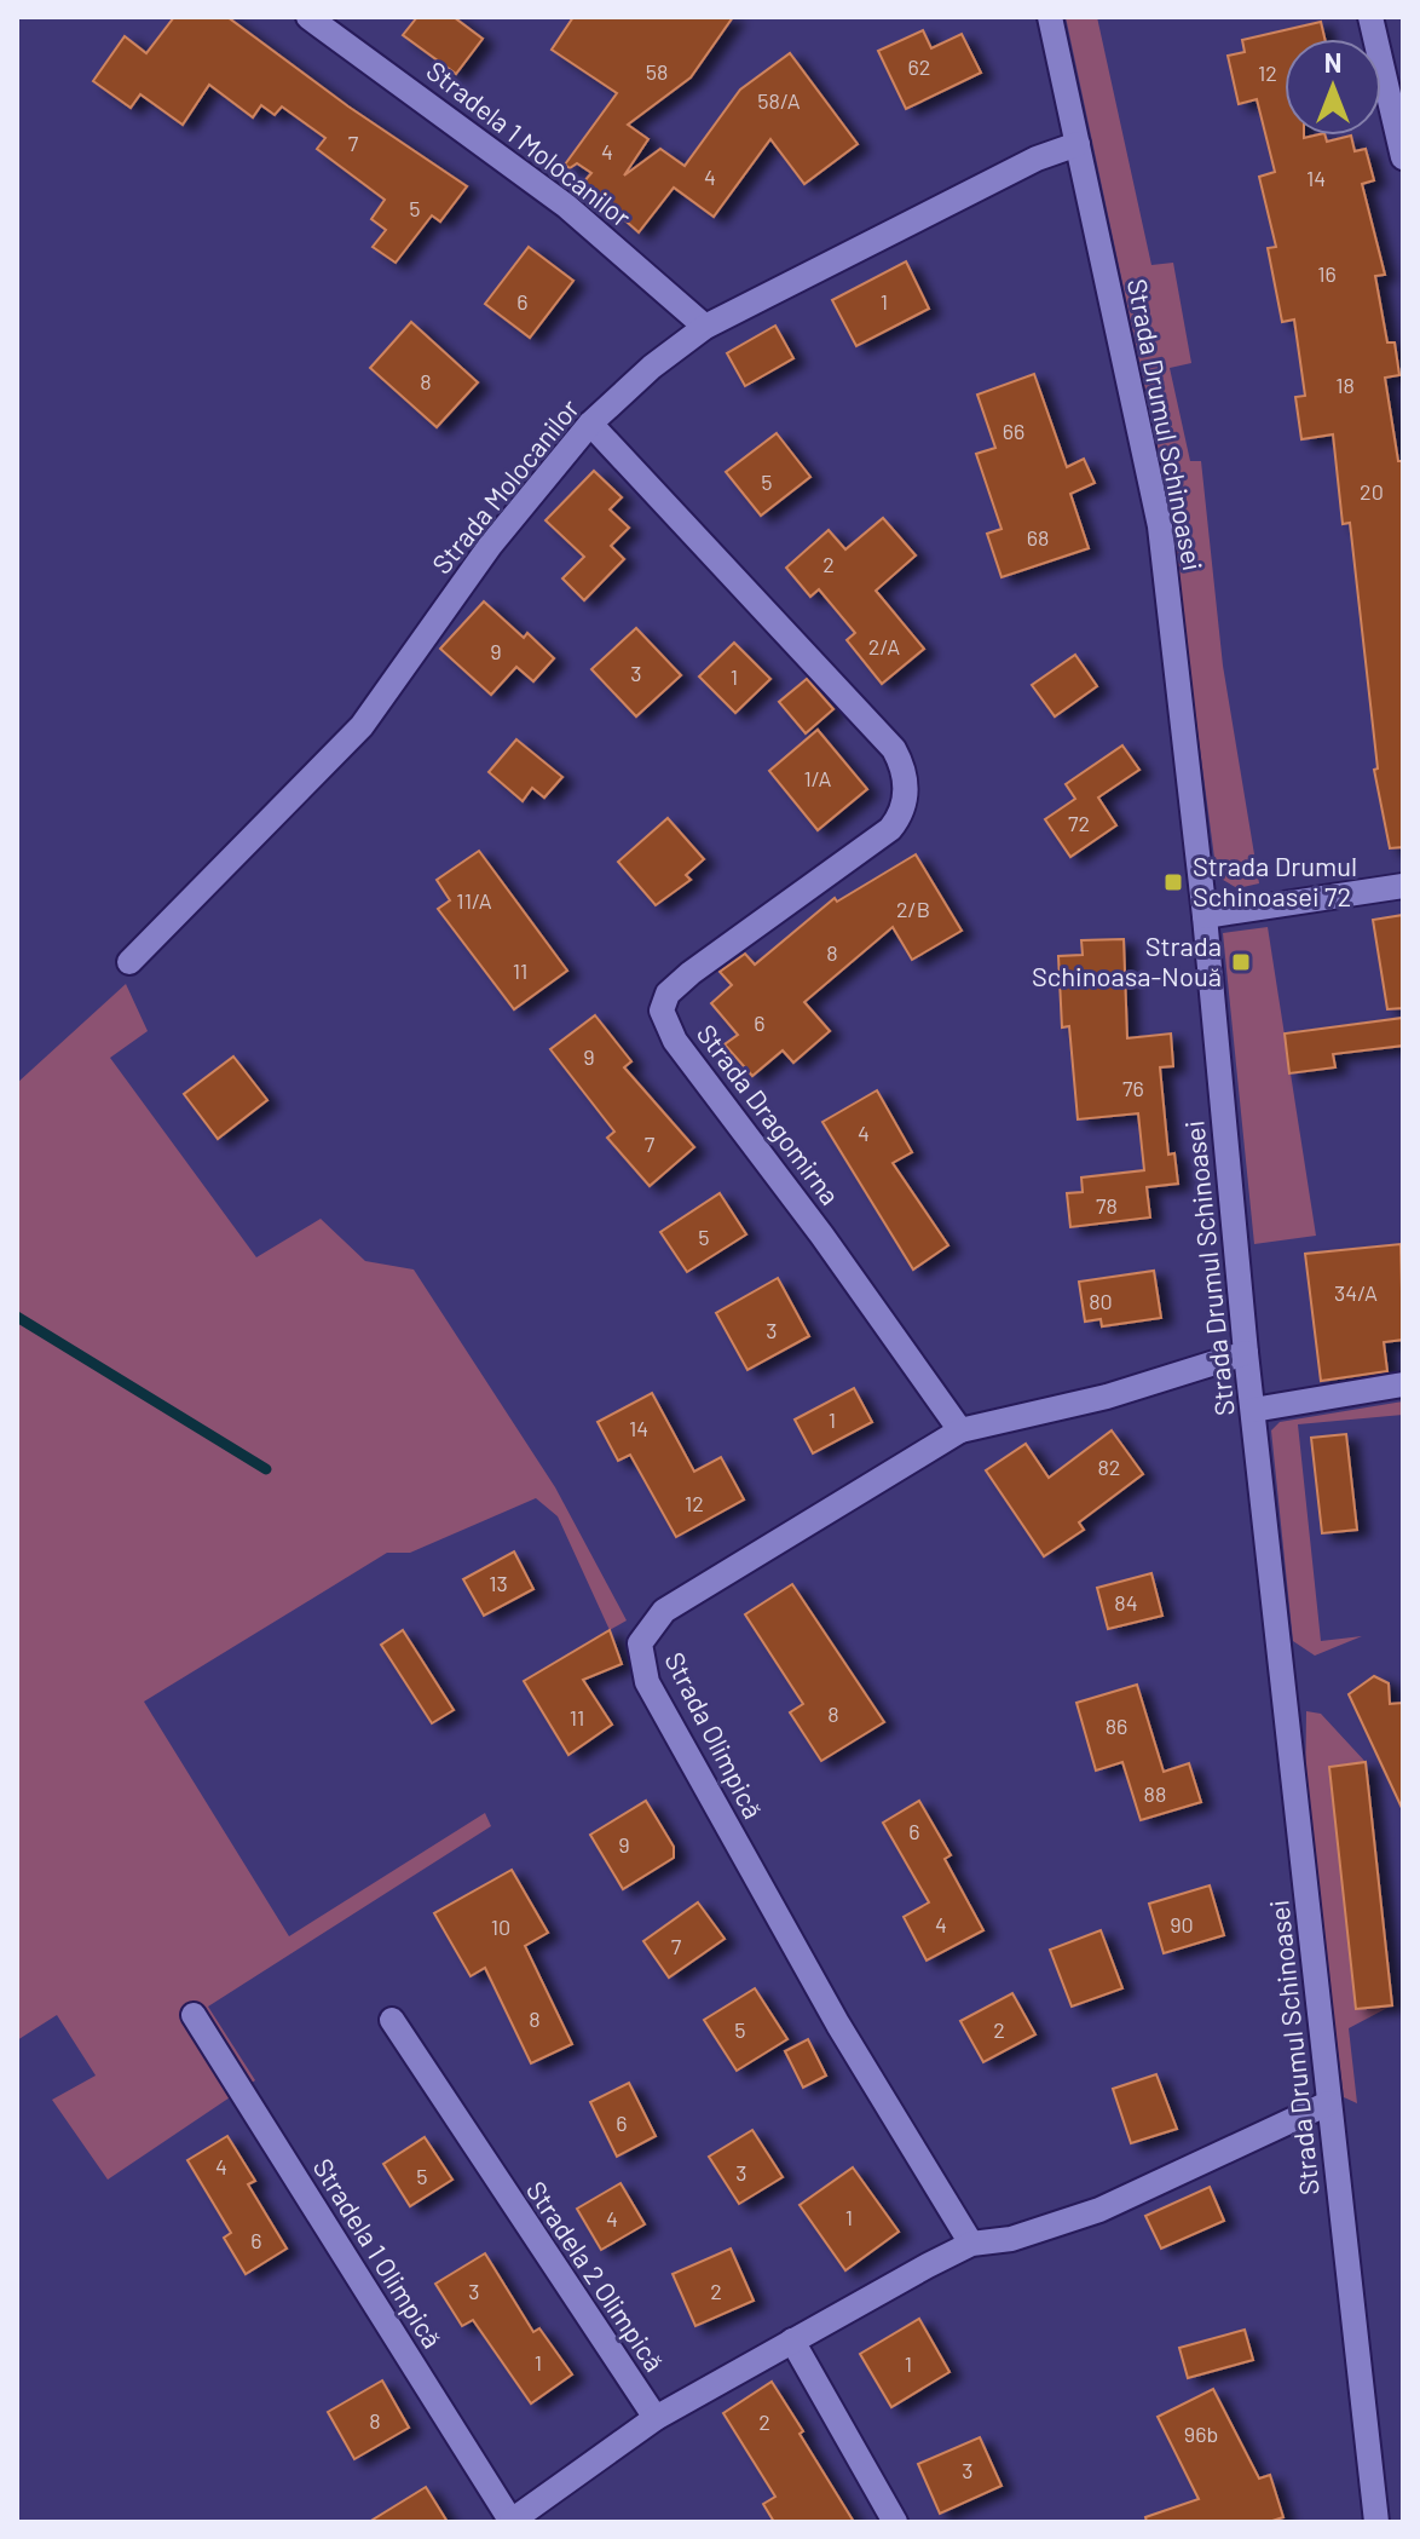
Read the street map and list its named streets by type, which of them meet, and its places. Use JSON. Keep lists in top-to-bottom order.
{
  "streets": {
    "street": [
      "Stradela 1 Molocanilor",
      "Strada Drumul Schinoasei",
      "Strada Molocanilor",
      "Strada Dragomirna",
      "Strada Olimpică",
      "Stradela 1 Olimpică",
      "Stradela 2 Olimpică"
    ]
  },
  "crossings": [
    ["Stradela 1 Molocanilor", "Strada Molocanilor"],
    ["Strada Drumul Schinoasei", "Strada Molocanilor"],
    ["Strada Drumul Schinoasei", "Strada Olimpică"],
    ["Strada Molocanilor", "Strada Dragomirna"],
    ["Strada Dragomirna", "Strada Olimpică"]
  ],
  "places": {
    "transit": ["Strada Drumul Schinoasei 72", "Strada Schinoasa-Nouă"]
  },
  "house_numbers": [
    "62",
    "58",
    "12",
    "58/A",
    "7",
    "4",
    "4",
    "14",
    "5",
    "16",
    "6",
    "1",
    "8",
    "18",
    "66",
    "5",
    "20",
    "68",
    "2",
    "2/A",
    "9",
    "3",
    "1",
    "1/A",
    "72",
    "11/A",
    "2/B",
    "8",
    "11",
    "6",
    "9",
    "76",
    "4",
    "7",
    "78",
    "5",
    "34/A",
    "80",
    "3",
    "1",
    "14",
    "82",
    "12",
    "13",
    "84",
    "8",
    "11",
    "86",
    "88",
    "6",
    "9",
    "4",
    "90",
    "10",
    "7",
    "8",
    "5",
    "2",
    "6",
    "4",
    "3",
    "5",
    "1",
    "4",
    "6",
    "3",
    "2",
    "1",
    "1",
    "8",
    "2",
    "96b",
    "3"
  ],
  "north": "top"
}
